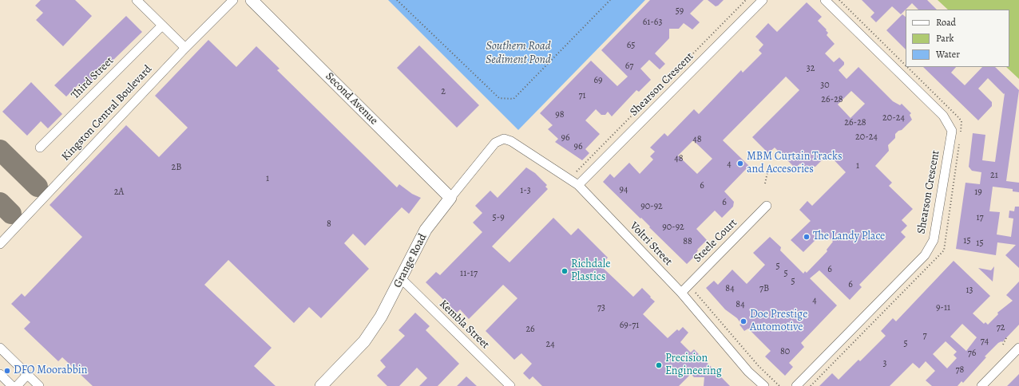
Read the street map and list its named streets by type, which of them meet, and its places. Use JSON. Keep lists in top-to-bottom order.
{
  "streets": {
    "main road": ["Second Avenue", "Grange Road"],
    "street": [
      "Third Street",
      "Shearson Crescent",
      "Kingston Central Boulevard",
      "Steele Court",
      "Voltri Street",
      "Kembla Street"
    ]
  },
  "crossings": [
    ["Shearson Crescent", "Voltri Street"],
    ["Second Avenue", "Grange Road"],
    ["Steele Court", "Voltri Street"],
    ["Voltri Street", "Grange Road"],
    ["Grange Road", "Kembla Street"]
  ],
  "water": ["Southern Road Sediment Pond"],
  "places": [
    "MBM Curtain Tracks and Accesories",
    "The Landy Place",
    "Richdale Plastics",
    "Doe Prestige Automotive",
    "Precision Engineering",
    "DFO Moorabbin"
  ],
  "house_numbers": [
    "59",
    "61-63",
    "65",
    "67",
    "32",
    "69",
    "30",
    "2",
    "71",
    "26-28",
    "98",
    "20-24",
    "26-28",
    "20-24",
    "96",
    "48",
    "96",
    "48",
    "4",
    "1",
    "2B",
    "21",
    "1",
    "6",
    "94",
    "1-3",
    "2A",
    "19",
    "6",
    "90-92",
    "5-9",
    "17",
    "8",
    "90-92",
    "15",
    "88",
    "15",
    "5",
    "6",
    "11-17",
    "5",
    "5",
    "6",
    "84",
    "7B",
    "13",
    "4",
    "84",
    "73",
    "9-11",
    "69-71",
    "72",
    "26",
    "7",
    "74",
    "5",
    "24",
    "80",
    "76",
    "3",
    "78"
  ],
  "legend": ["Road", "Park", "Water"]
}
